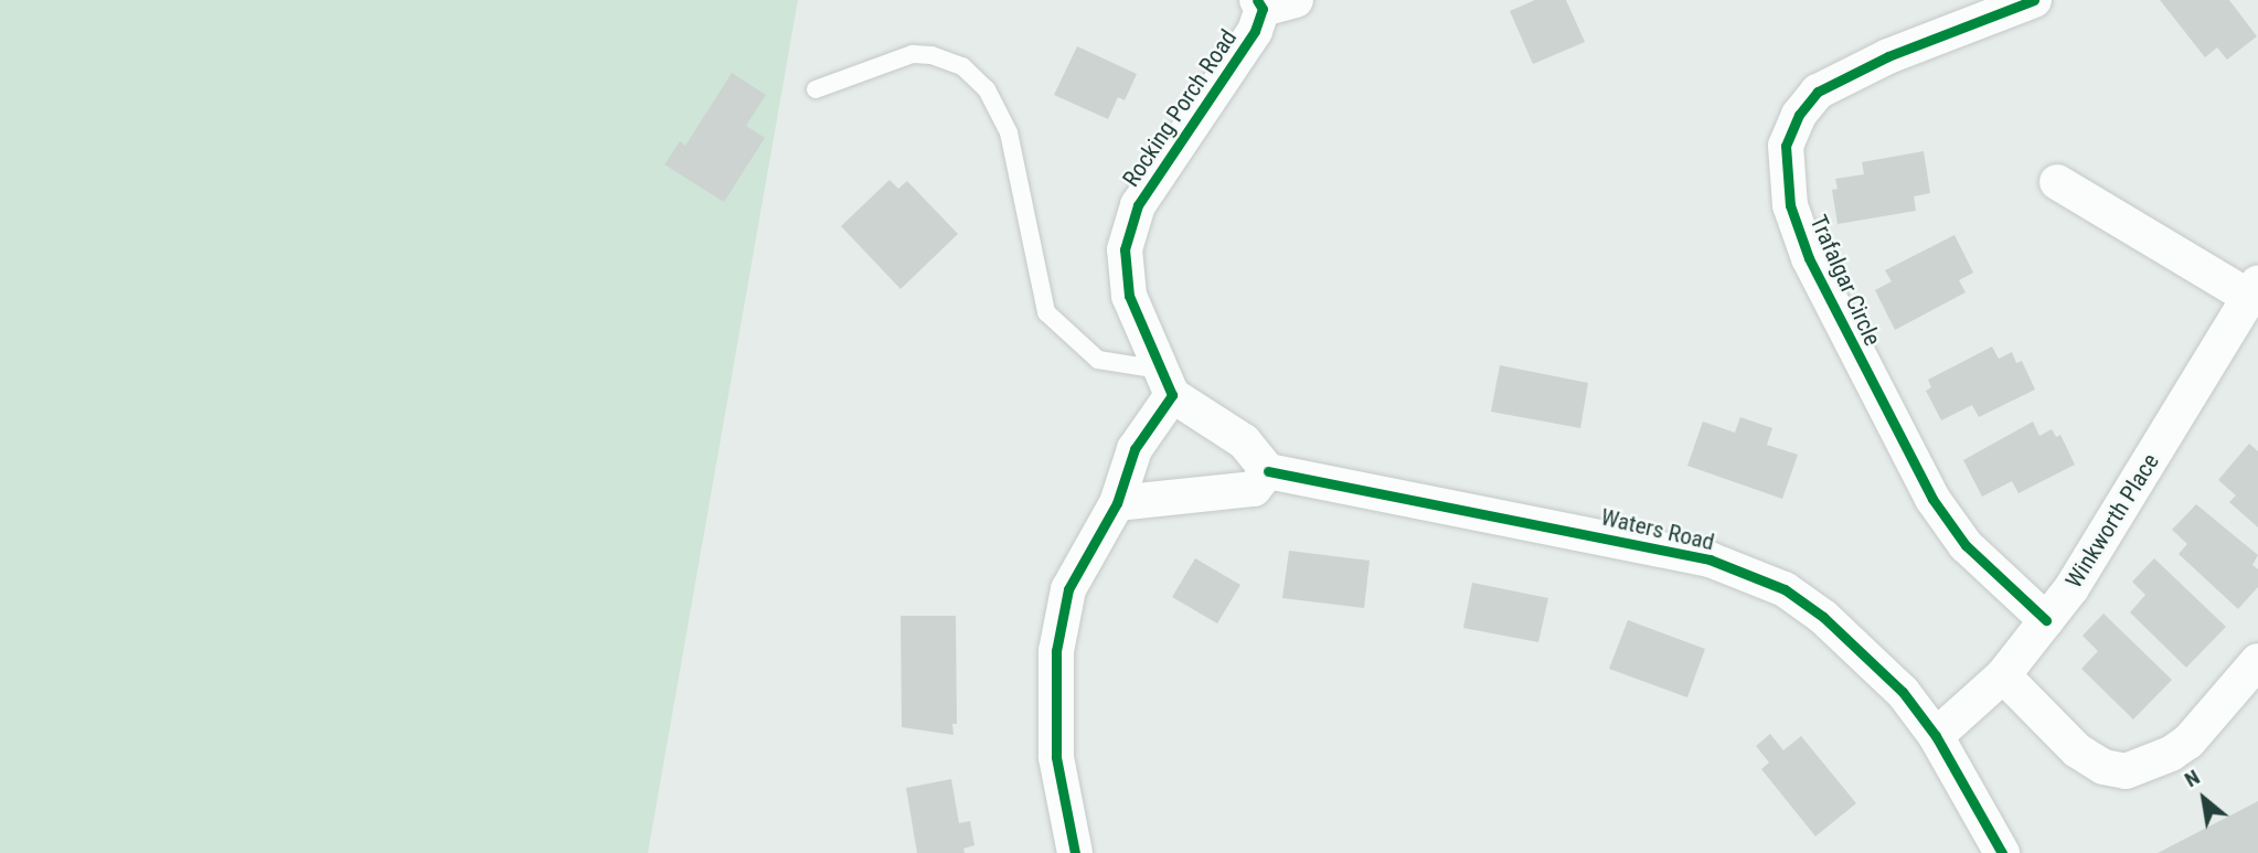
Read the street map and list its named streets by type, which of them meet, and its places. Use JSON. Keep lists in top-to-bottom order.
{
  "streets": {
    "street": [
      "Rocking Porch Road",
      "Trafalgar Circle",
      "Winkworth Place",
      "Waters Road"
    ]
  },
  "crossings": [
    ["Trafalgar Circle", "Winkworth Place"],
    ["Winkworth Place", "Waters Road"]
  ],
  "north": "top left"
}
